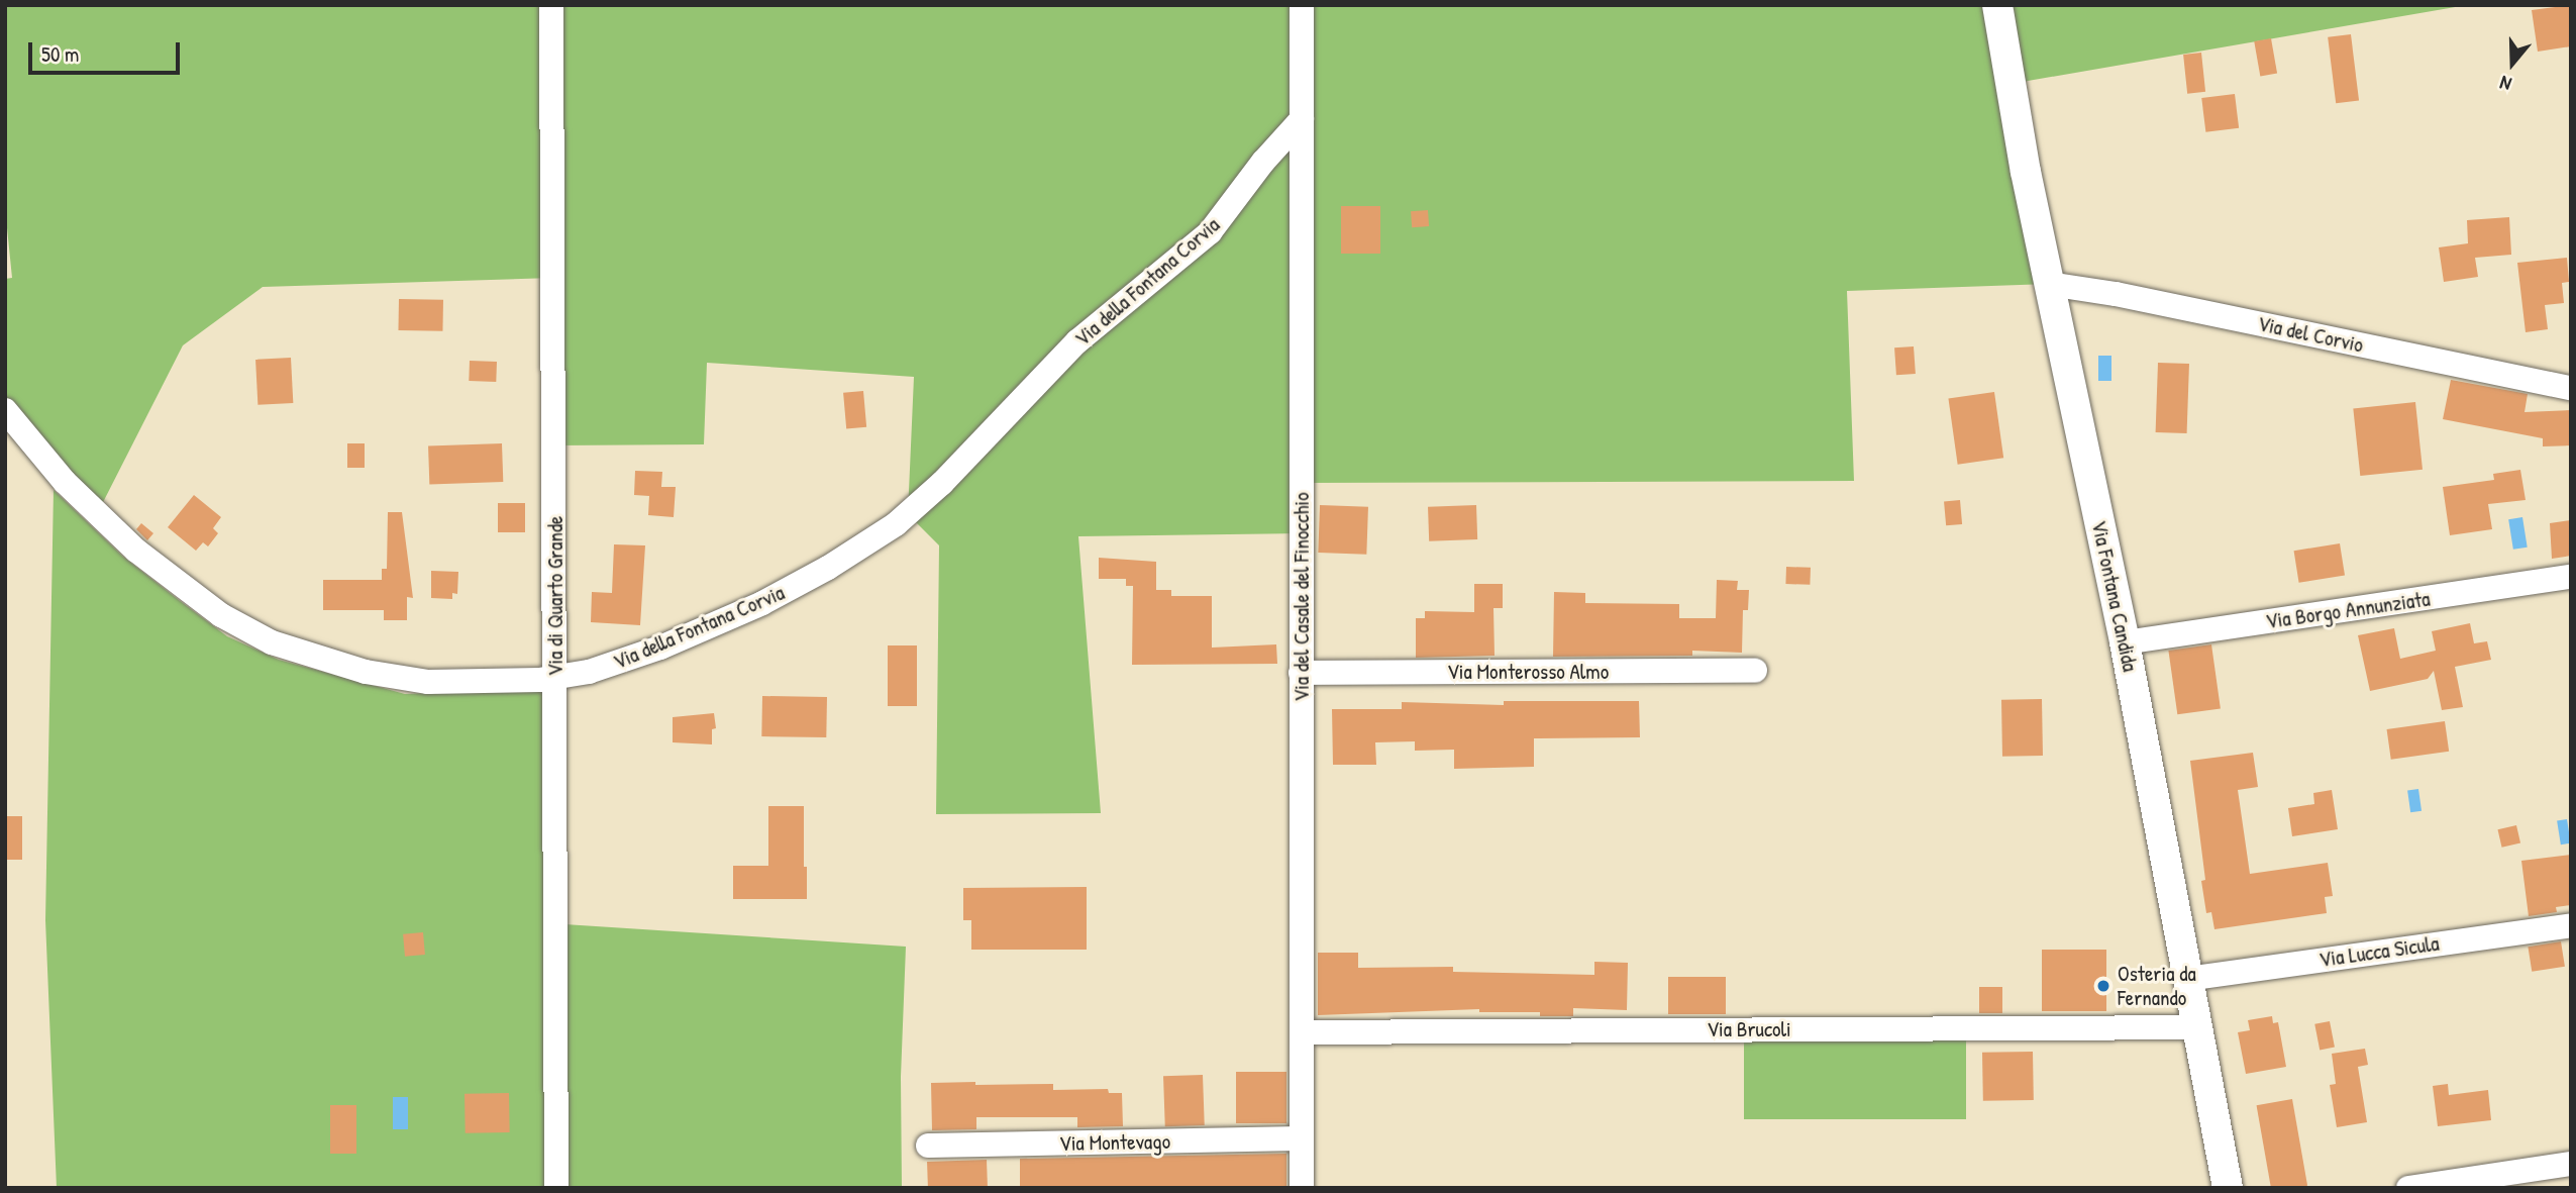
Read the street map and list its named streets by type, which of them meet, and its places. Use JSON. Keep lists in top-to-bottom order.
{
  "streets": {
    "main road": ["Via Fontana Candida"],
    "street": [
      "Via della Fontana Corvia",
      "Via del Corvio",
      "Via di Quarto Grande",
      "Via del Casale del Finocchio",
      "Via Borgo Annunziata",
      "Via Monterosso Almo",
      "Via Lucca Sicula",
      "Via Brucoli",
      "Via Montevago"
    ]
  },
  "crossings": [
    ["Via della Fontana Corvia", "Via di Quarto Grande"],
    ["Via della Fontana Corvia", "Via del Casale del Finocchio"],
    ["Via del Corvio", "Via Fontana Candida"],
    ["Via Fontana Candida", "Via Borgo Annunziata"],
    ["Via Fontana Candida", "Via Lucca Sicula"],
    ["Via Fontana Candida", "Via Brucoli"],
    ["Via del Casale del Finocchio", "Via Monterosso Almo"],
    ["Via del Casale del Finocchio", "Via Brucoli"],
    ["Via del Casale del Finocchio", "Via Montevago"]
  ],
  "places": ["Osteria da Fernando"],
  "scale_bar": "50 m",
  "north": "bottom"
}
